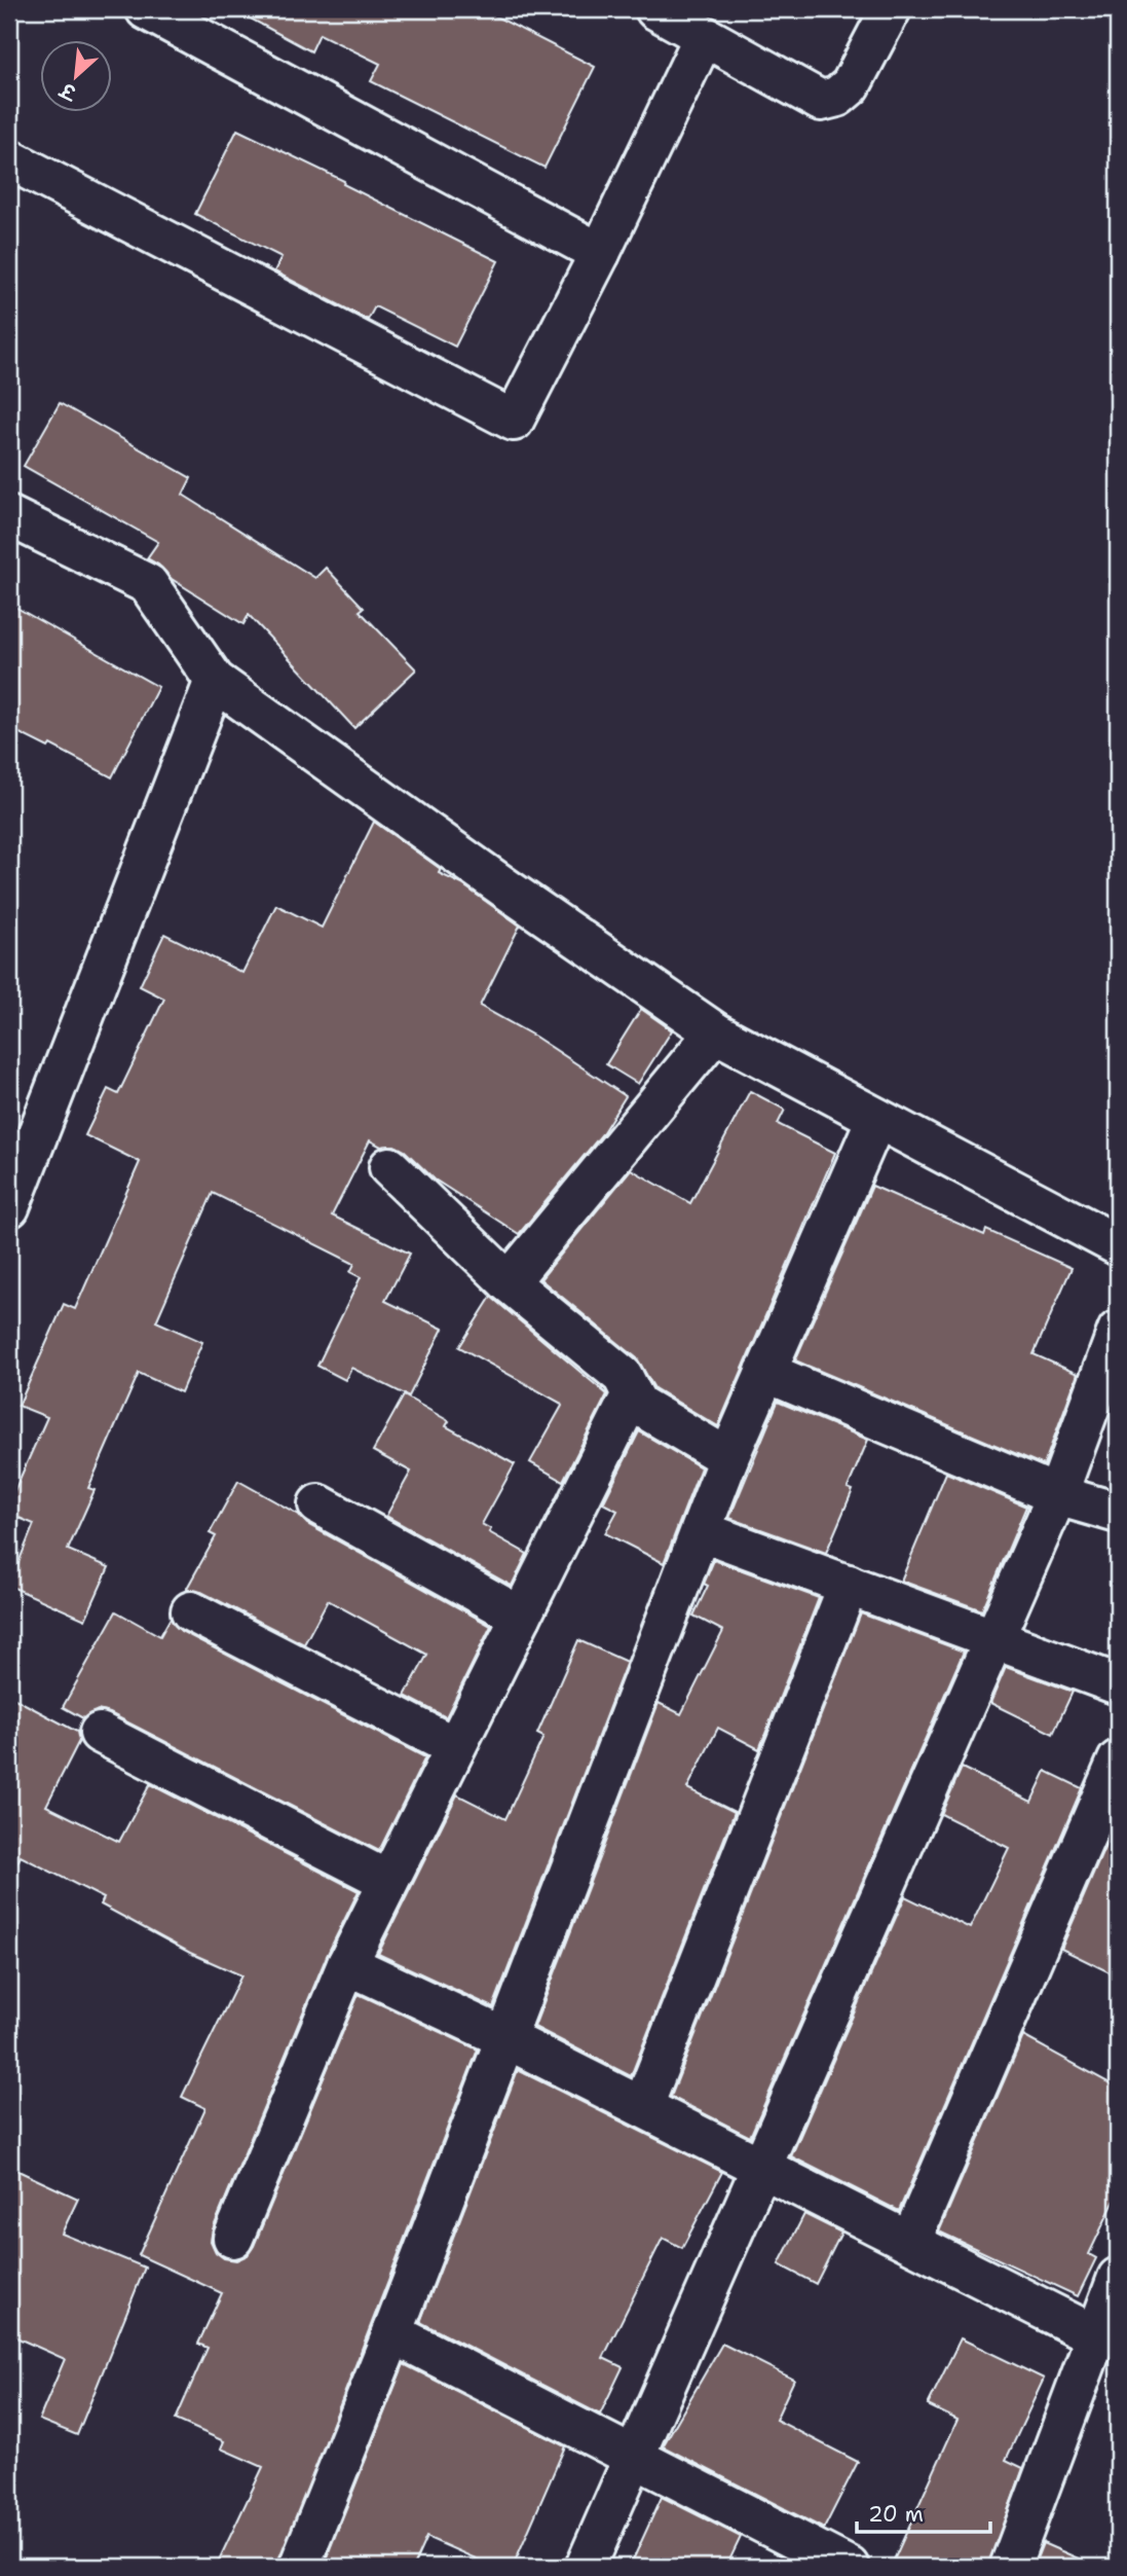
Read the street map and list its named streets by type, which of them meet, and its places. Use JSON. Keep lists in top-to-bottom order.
{
  "scale_bar": "20 m",
  "north": "bottom left"
}
